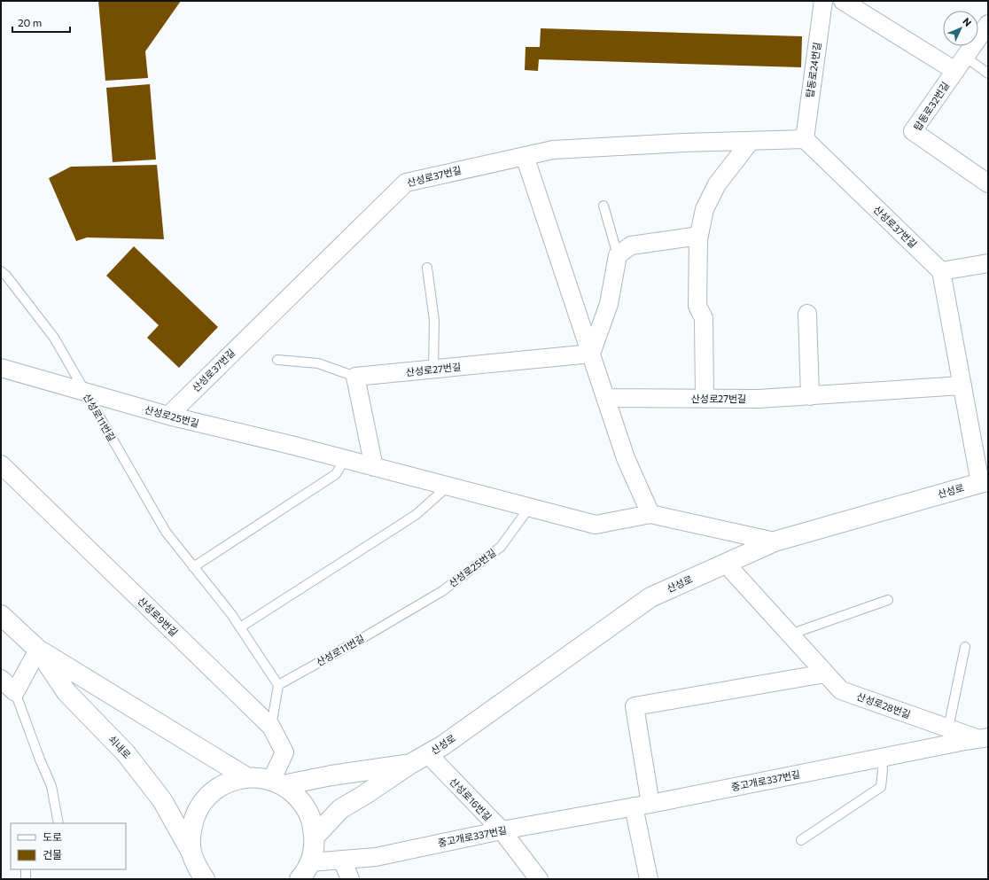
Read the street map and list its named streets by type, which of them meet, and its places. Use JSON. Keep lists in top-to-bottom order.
{
  "streets": {
    "street": [
      "탑동로24번길",
      "탑동로32번길",
      "산성로37번길",
      "산성로27번길",
      "산성로25번길",
      "산성로",
      "산성로9번길",
      "산성로28번길",
      "쇠내로",
      "중고개로337번길",
      "산성로16번길"
    ],
    "lane": ["산성로11번길"]
  },
  "crossings": [
    ["탑동로24번길", "산성로37번길"],
    ["산성로37번길", "산성로25번길"],
    ["산성로25번길", "산성로11번길"],
    ["산성로", "산성로28번길"],
    ["산성로", "산성로16번길"],
    ["산성로28번길", "중고개로337번길"],
    ["중고개로337번길", "산성로16번길"]
  ],
  "legend": ["도로", "건물"],
  "scale_bar": "20 m",
  "north": "top right"
}
